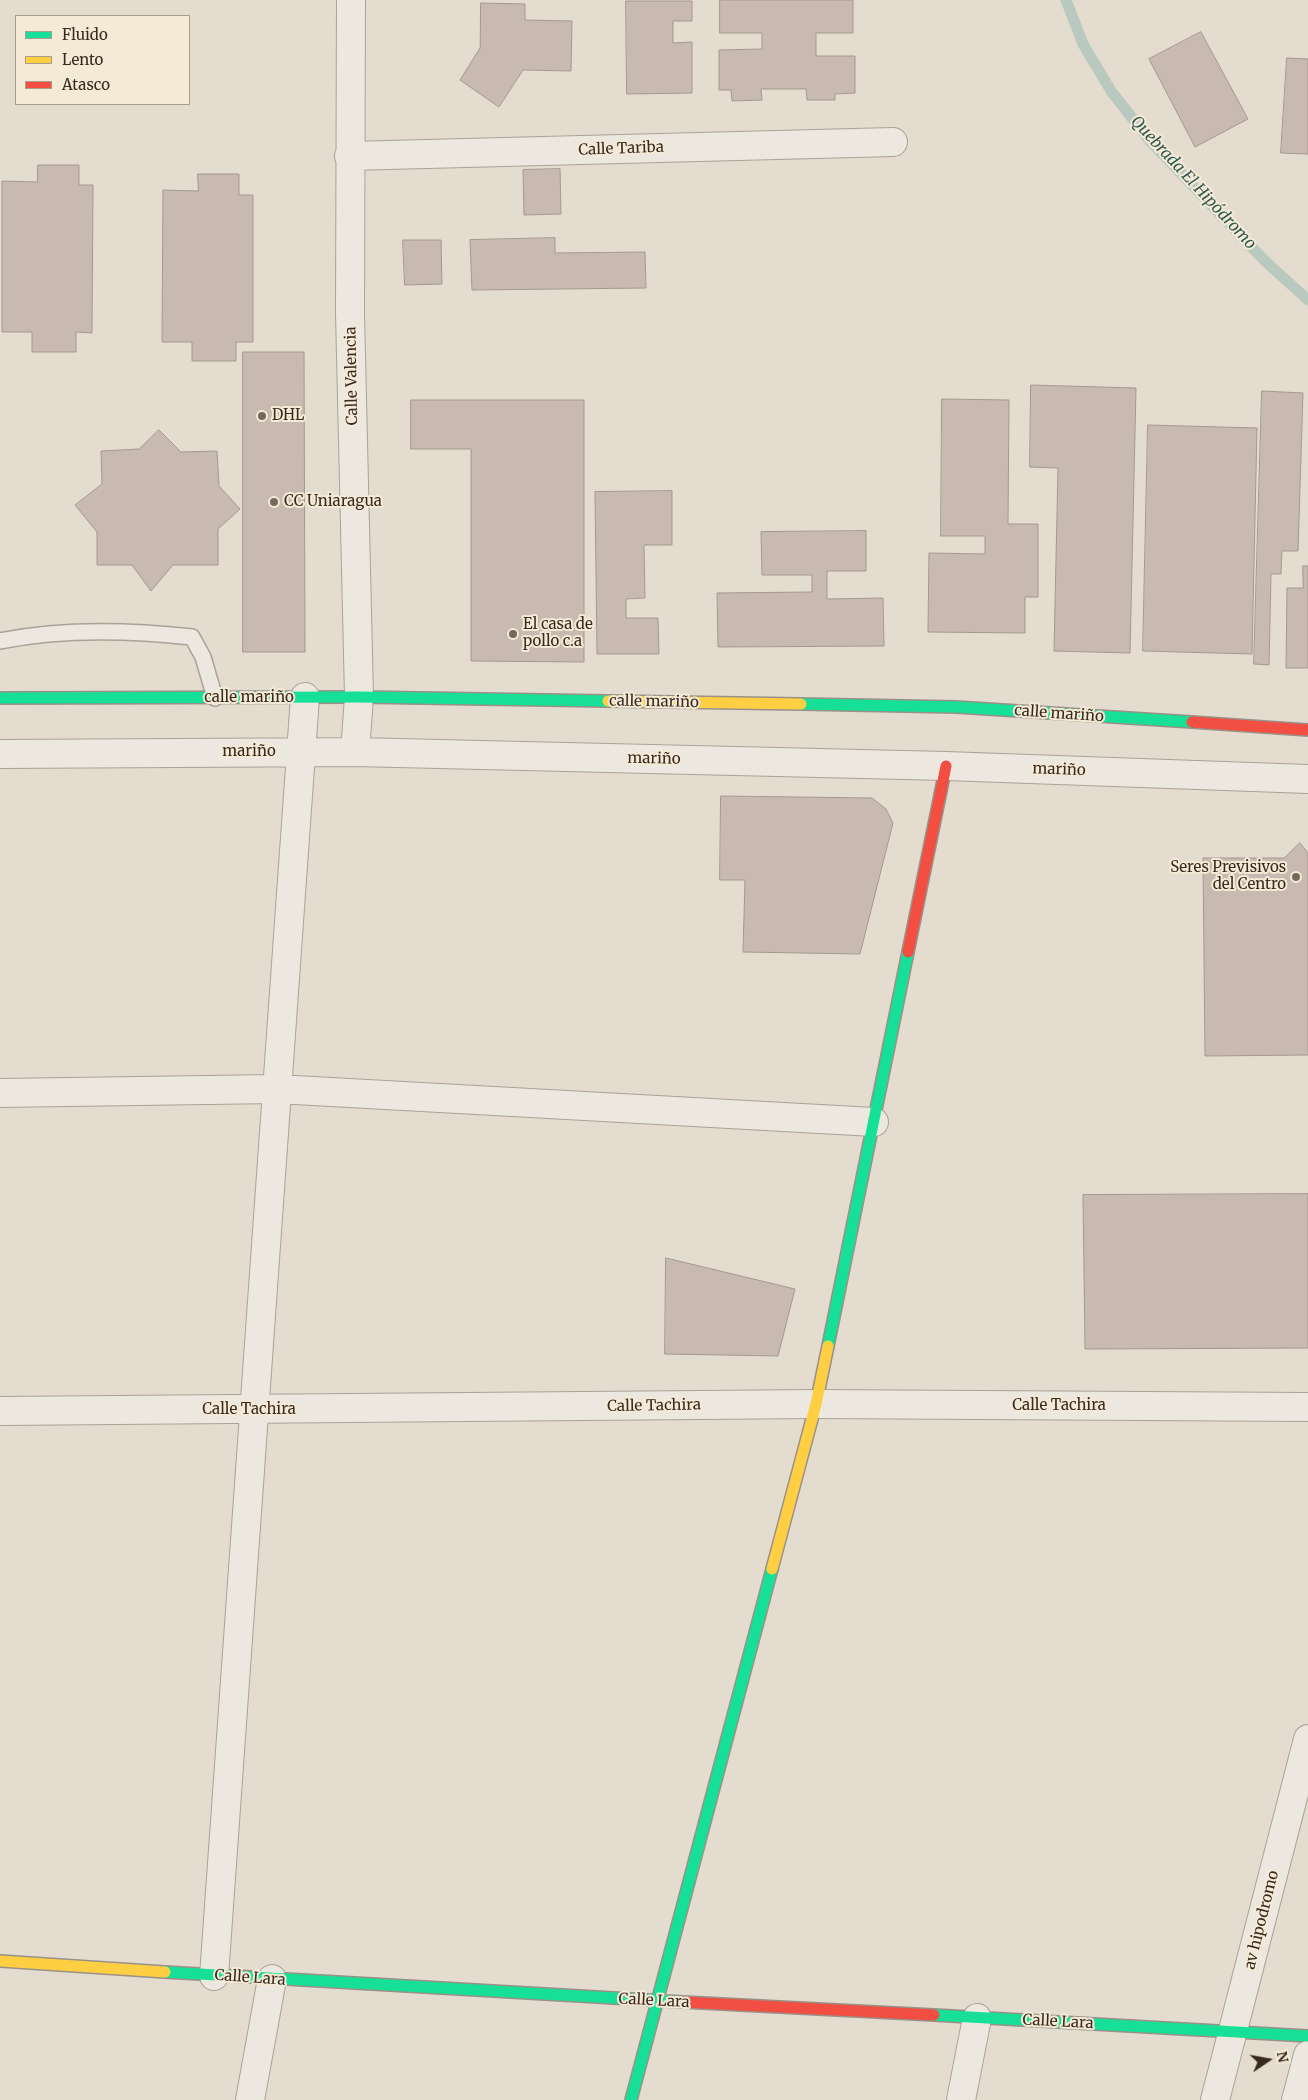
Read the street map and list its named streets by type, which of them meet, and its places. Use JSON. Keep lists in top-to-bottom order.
{
  "streets": {
    "street": [
      "Calle Tariba",
      "Calle Valencia",
      "calle mariño",
      "mariño",
      "Calle Tachira",
      "av hipodromo",
      "Calle Lara"
    ]
  },
  "crossings": [
    ["Calle Tariba", "Calle Valencia"],
    ["Calle Valencia", "calle mariño"],
    ["Calle Valencia", "mariño"],
    ["av hipodromo", "Calle Lara"]
  ],
  "water": ["Quebrada El Hipódromo"],
  "places": [
    "DHL",
    "CC Uniaragua",
    "El casa de pollo c.a",
    "Seres Previsivos del Centro"
  ],
  "legend": ["Fluido", "Lento", "Atasco"],
  "north": "right"
}
